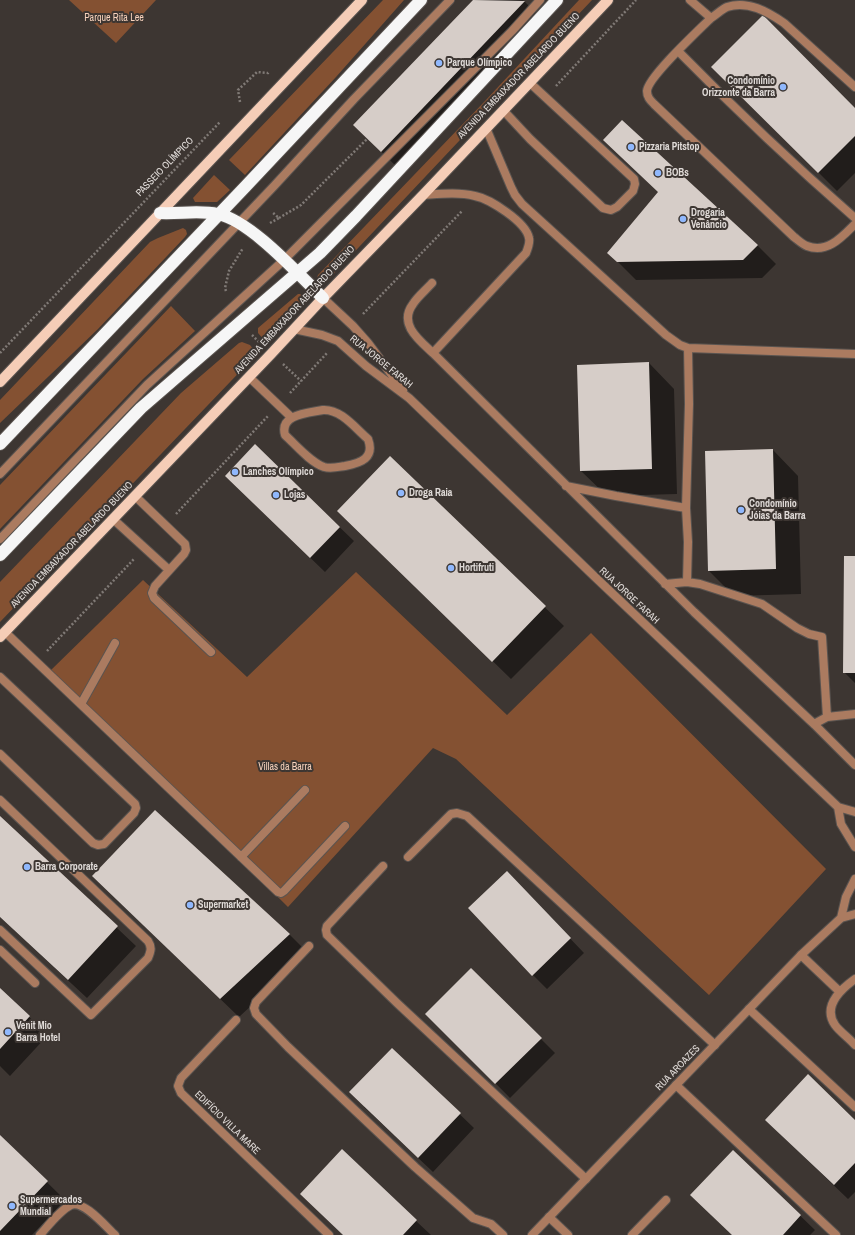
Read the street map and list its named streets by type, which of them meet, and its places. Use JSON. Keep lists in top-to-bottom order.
{
  "streets": {
    "highway": ["AVENIDA EMBAIXADOR ABELARDO BUENO"],
    "street": ["RUA JORGE FARAH", "RUA AROAZES", "EDIFÍCIO VILLA MARE"],
    "path": ["PASSEIO OLÍMPICO"]
  },
  "crossings": [
    ["AVENIDA EMBAIXADOR ABELARDO BUENO", "RUA JORGE FARAH"]
  ],
  "parks": ["Parque Rita Lee", "Villas da Barra"],
  "places": [
    "Parque Olímpico",
    "Condomínio Orizzonte da Barra",
    "Pizzaria Pitstop",
    "BOBs",
    "Drogaria Venâncio",
    "Lanches Olímpico",
    "Droga Raia",
    "Lojas",
    "Condomínio Jóias da Barra",
    "Hortifruti",
    "Barra Corporate",
    "Supermarket",
    "Venit Mio Barra Hotel",
    "Supermercados Mundial"
  ]
}
